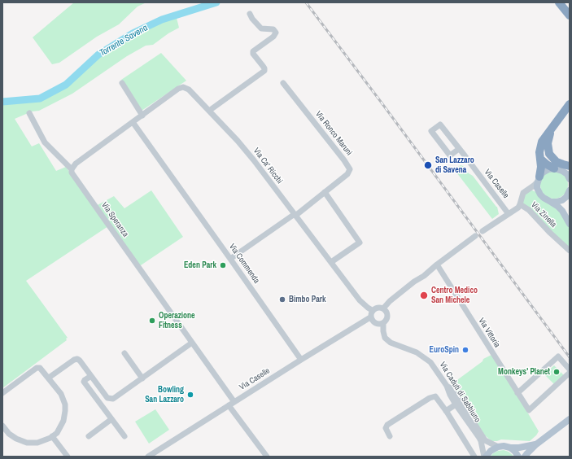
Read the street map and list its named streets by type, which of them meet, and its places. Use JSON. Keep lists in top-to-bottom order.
{
  "streets": {
    "main road": ["Via Caselle"],
    "street": [
      "Via Ronco Maruni",
      "Via Ca' Ricchi",
      "Via Zinella",
      "Via Speranza",
      "Via Commenda",
      "Via Vittoria",
      "Via Caduti di Sabbiuno"
    ]
  },
  "crossings": [
    ["Via Ronco Maruni", "Via Ca' Ricchi"],
    ["Via Ronco Maruni", "Via Commenda"],
    ["Via Ca' Ricchi", "Via Caselle"],
    ["Via Ca' Ricchi", "Via Caduti di Sabbiuno"],
    ["Via Caselle", "Via Zinella"],
    ["Via Caselle", "Via Speranza"],
    ["Via Caselle", "Via Commenda"],
    ["Via Caselle", "Via Caduti di Sabbiuno"]
  ],
  "water": ["Torrente Savena"],
  "places": [
    "San Lazzaro di Savena",
    "Eden Park",
    "Centro Medico San Michele",
    "Bimbo Park",
    "Operazione Fitness",
    "EuroSpin",
    "Monkeys' Planet",
    "Bowling San Lazzaro"
  ]
}
